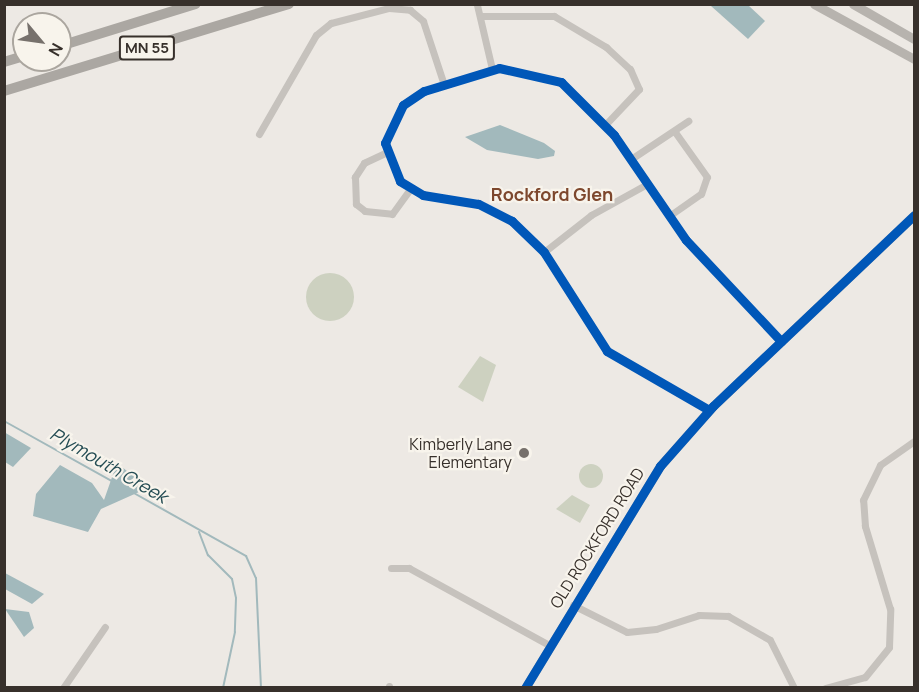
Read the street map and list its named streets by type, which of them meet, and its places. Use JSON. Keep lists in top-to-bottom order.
{
  "streets": {
    "main road": ["MN 55"],
    "street": ["OLD ROCKFORD ROAD"]
  },
  "districts": ["Rockford Glen"],
  "water": ["Plymouth Creek"],
  "places": ["Kimberly Lane Elementary"],
  "north": "bottom right"
}
